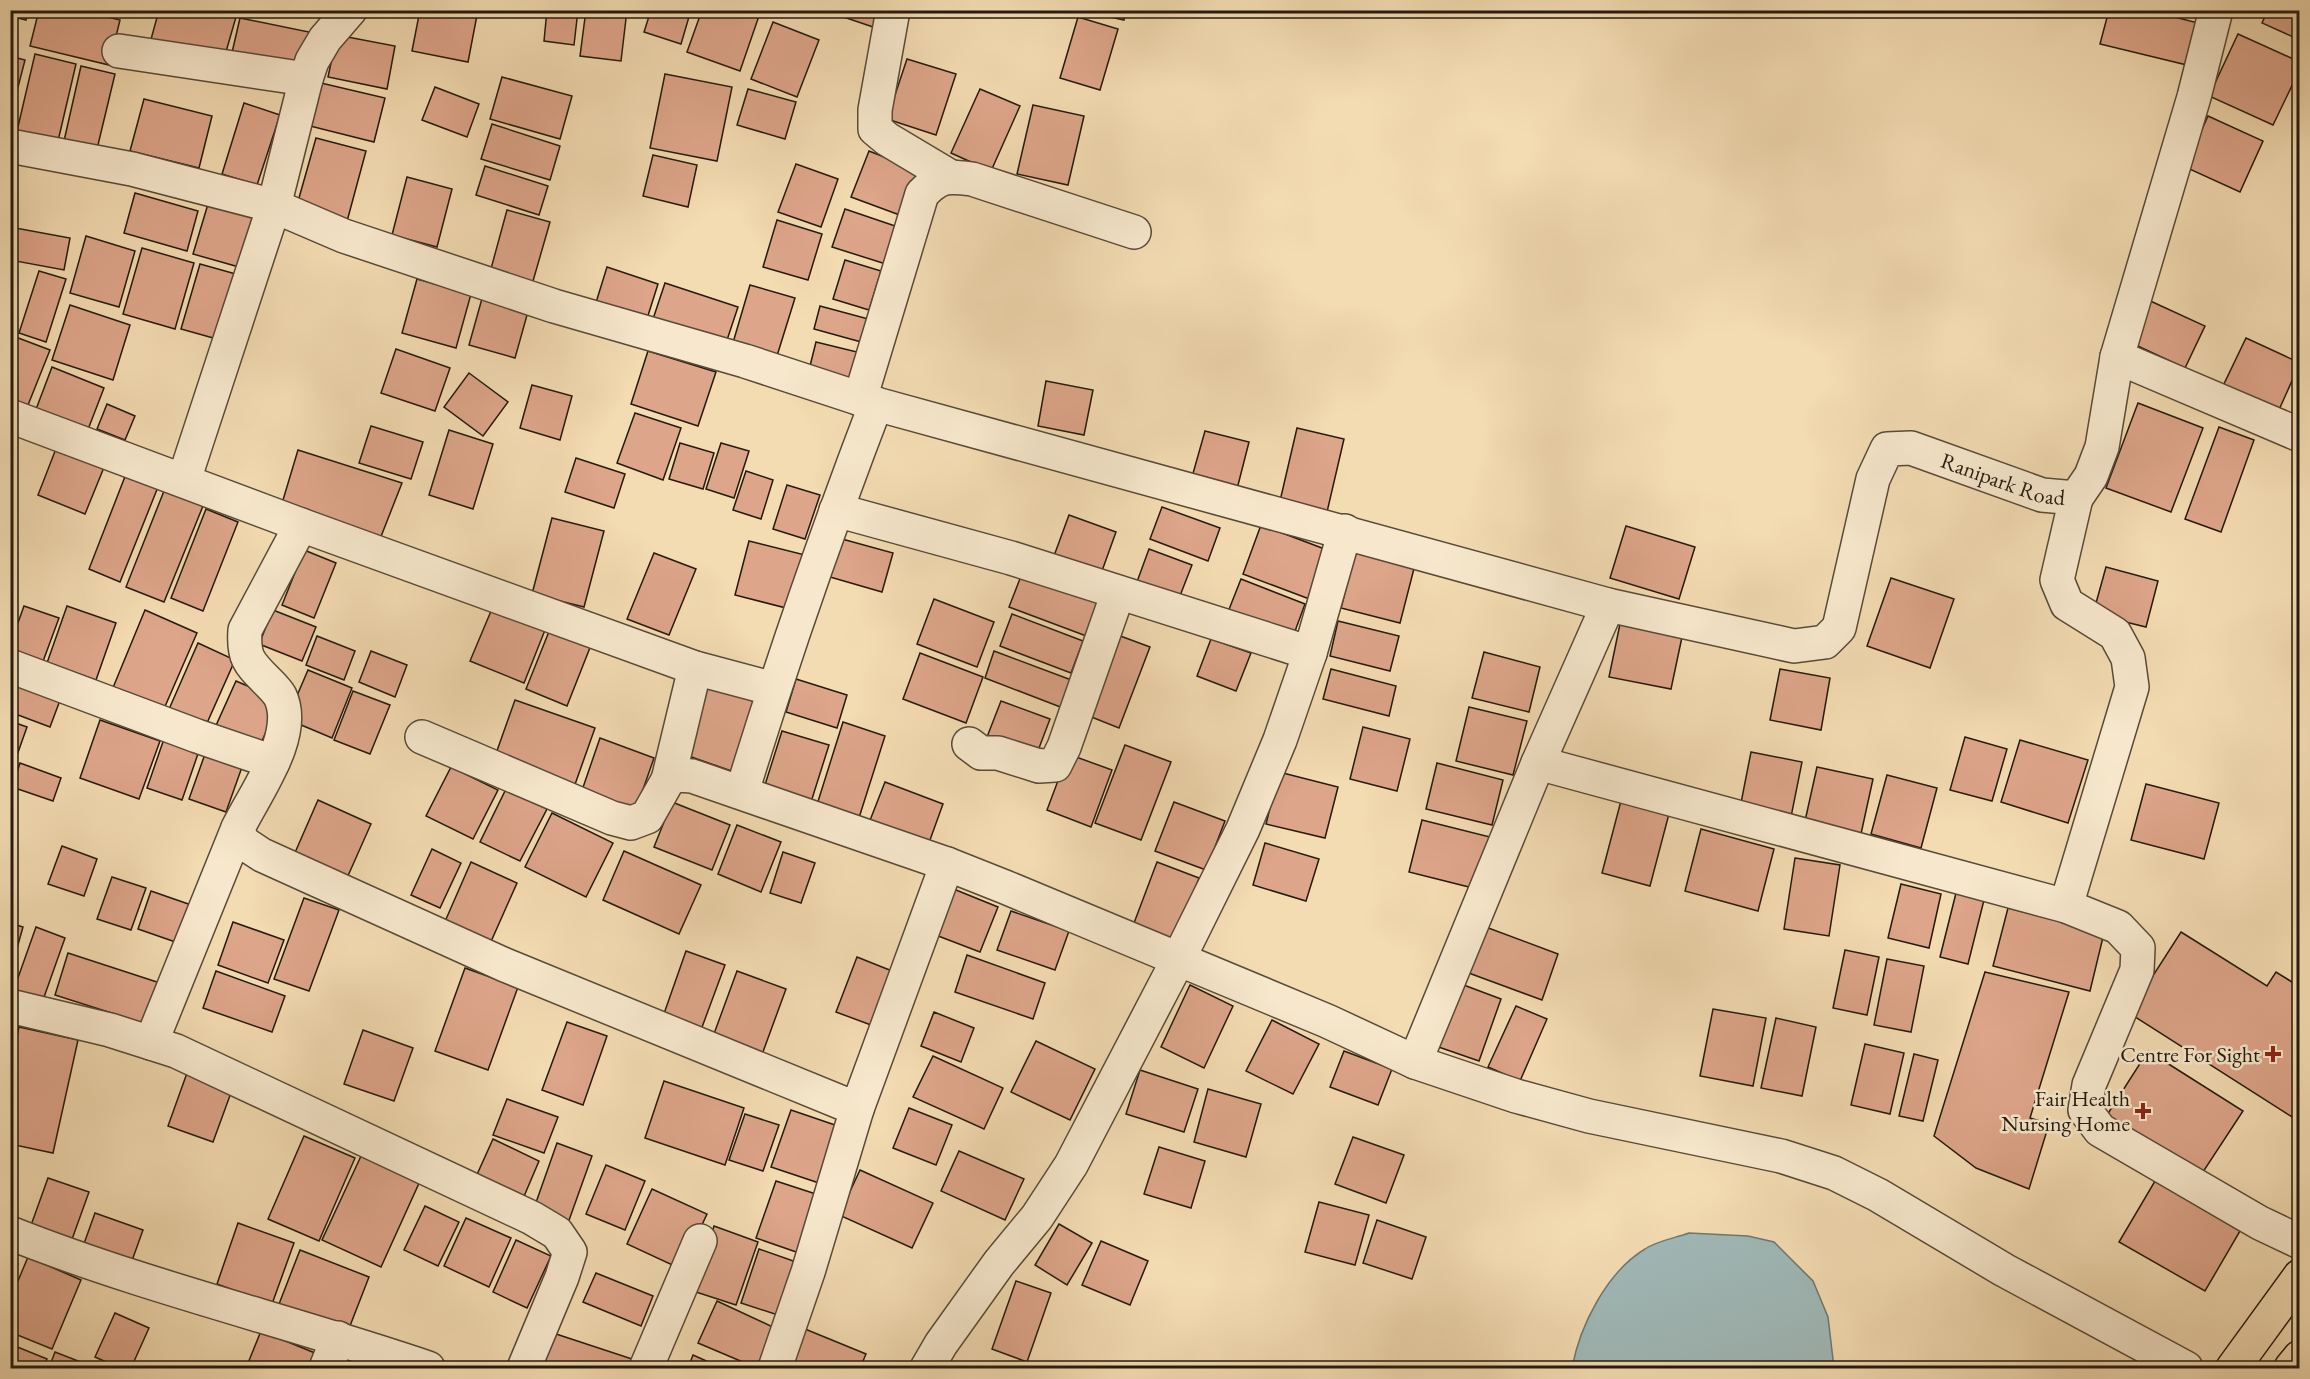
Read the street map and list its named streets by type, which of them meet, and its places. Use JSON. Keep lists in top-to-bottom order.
{
  "streets": {
    "street": ["Ranipark Road"]
  },
  "places": {
    "health": ["Centre For Sight", "Fair Health Nursing Home"]
  }
}
